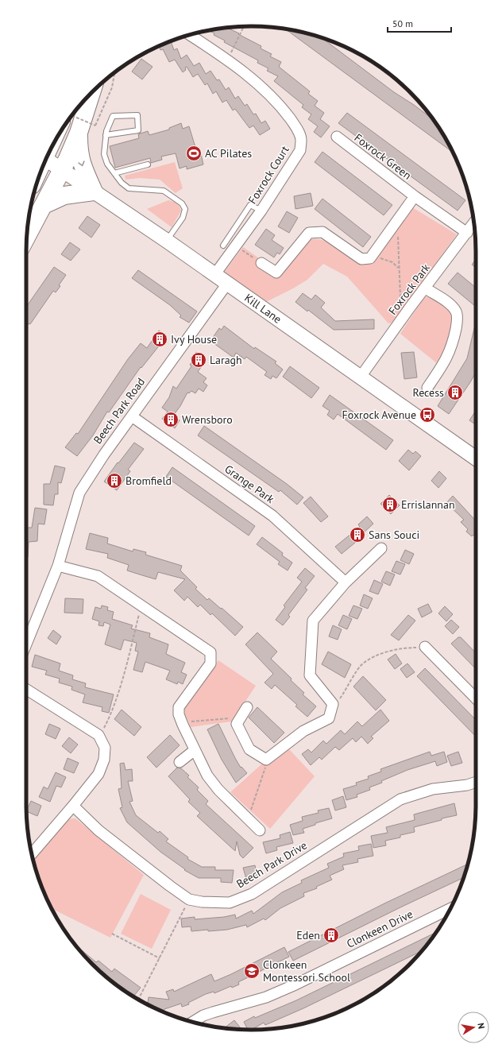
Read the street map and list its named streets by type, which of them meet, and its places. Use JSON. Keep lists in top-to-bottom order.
{
  "streets": {
    "main road": ["Kill Lane"],
    "street": [
      "Foxrock Green",
      "Foxrock Court",
      "Foxrock Park",
      "Beech Park Road",
      "Grange Park",
      "Beech Park Drive",
      "Clonkeen Drive"
    ]
  },
  "crossings": [
    ["Foxrock Green", "Foxrock Park"],
    ["Foxrock Court", "Kill Lane"],
    ["Foxrock Park", "Kill Lane"],
    ["Kill Lane", "Beech Park Road"],
    ["Beech Park Road", "Grange Park"]
  ],
  "places": {
    "sports": ["AC Pilates"],
    "building": [
      "Ivy House",
      "Laragh",
      "Recess",
      "Wrensboro",
      "Bromfield",
      "Errislannan",
      "Sans Souci",
      "Eden"
    ],
    "bus stop": ["Foxrock Avenue"],
    "school or university": ["Clonkeen Montessori School"]
  },
  "scale_bar": "50 m",
  "north": "right"
}
